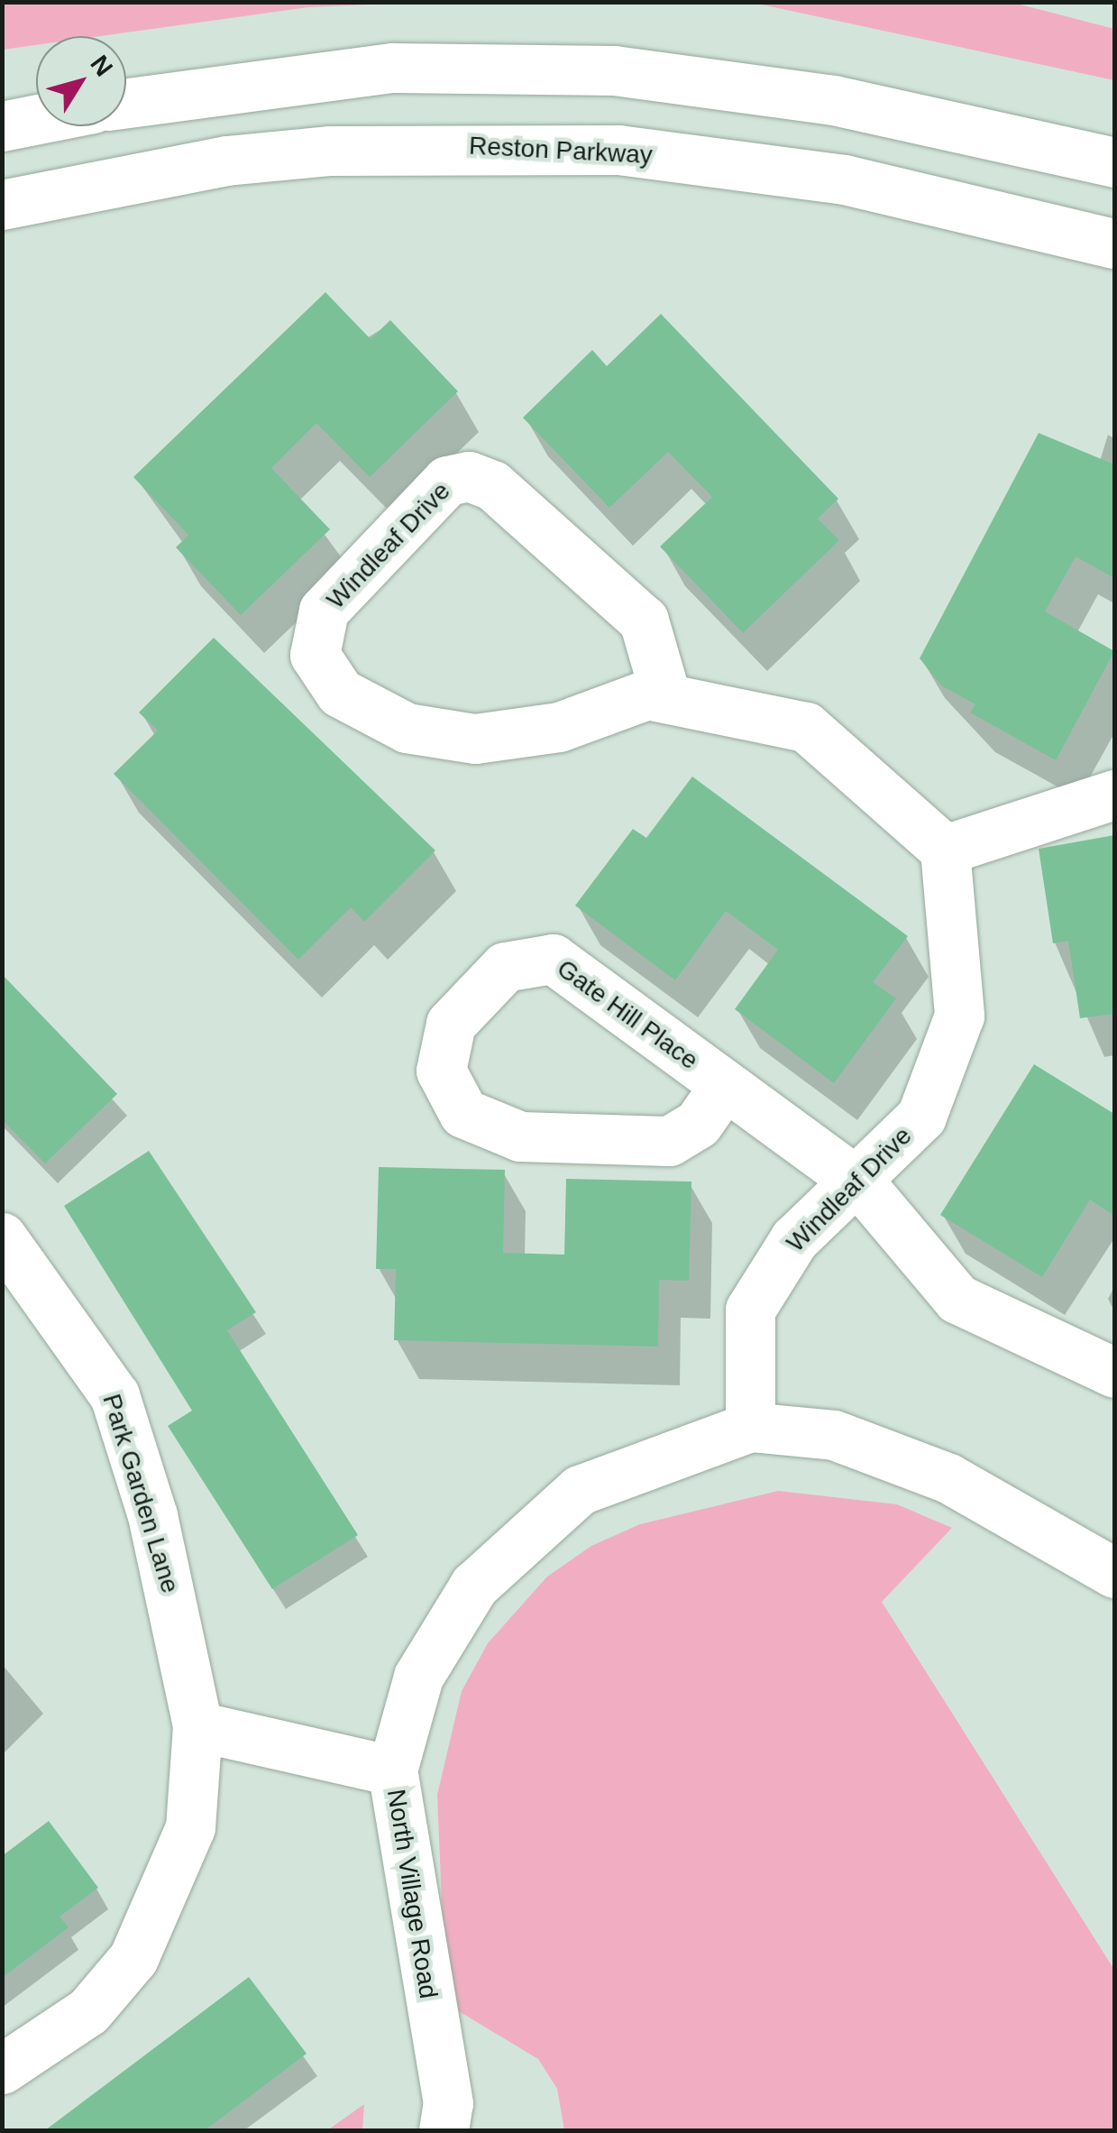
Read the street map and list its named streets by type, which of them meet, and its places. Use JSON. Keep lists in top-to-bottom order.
{
  "streets": {
    "street": [
      "Reston Parkway",
      "Windleaf Drive",
      "Gate Hill Place",
      "Park Garden Lane",
      "North Village Road"
    ]
  },
  "crossings": [
    ["Windleaf Drive", "Gate Hill Place"],
    ["Windleaf Drive", "North Village Road"]
  ],
  "north": "top right"
}
